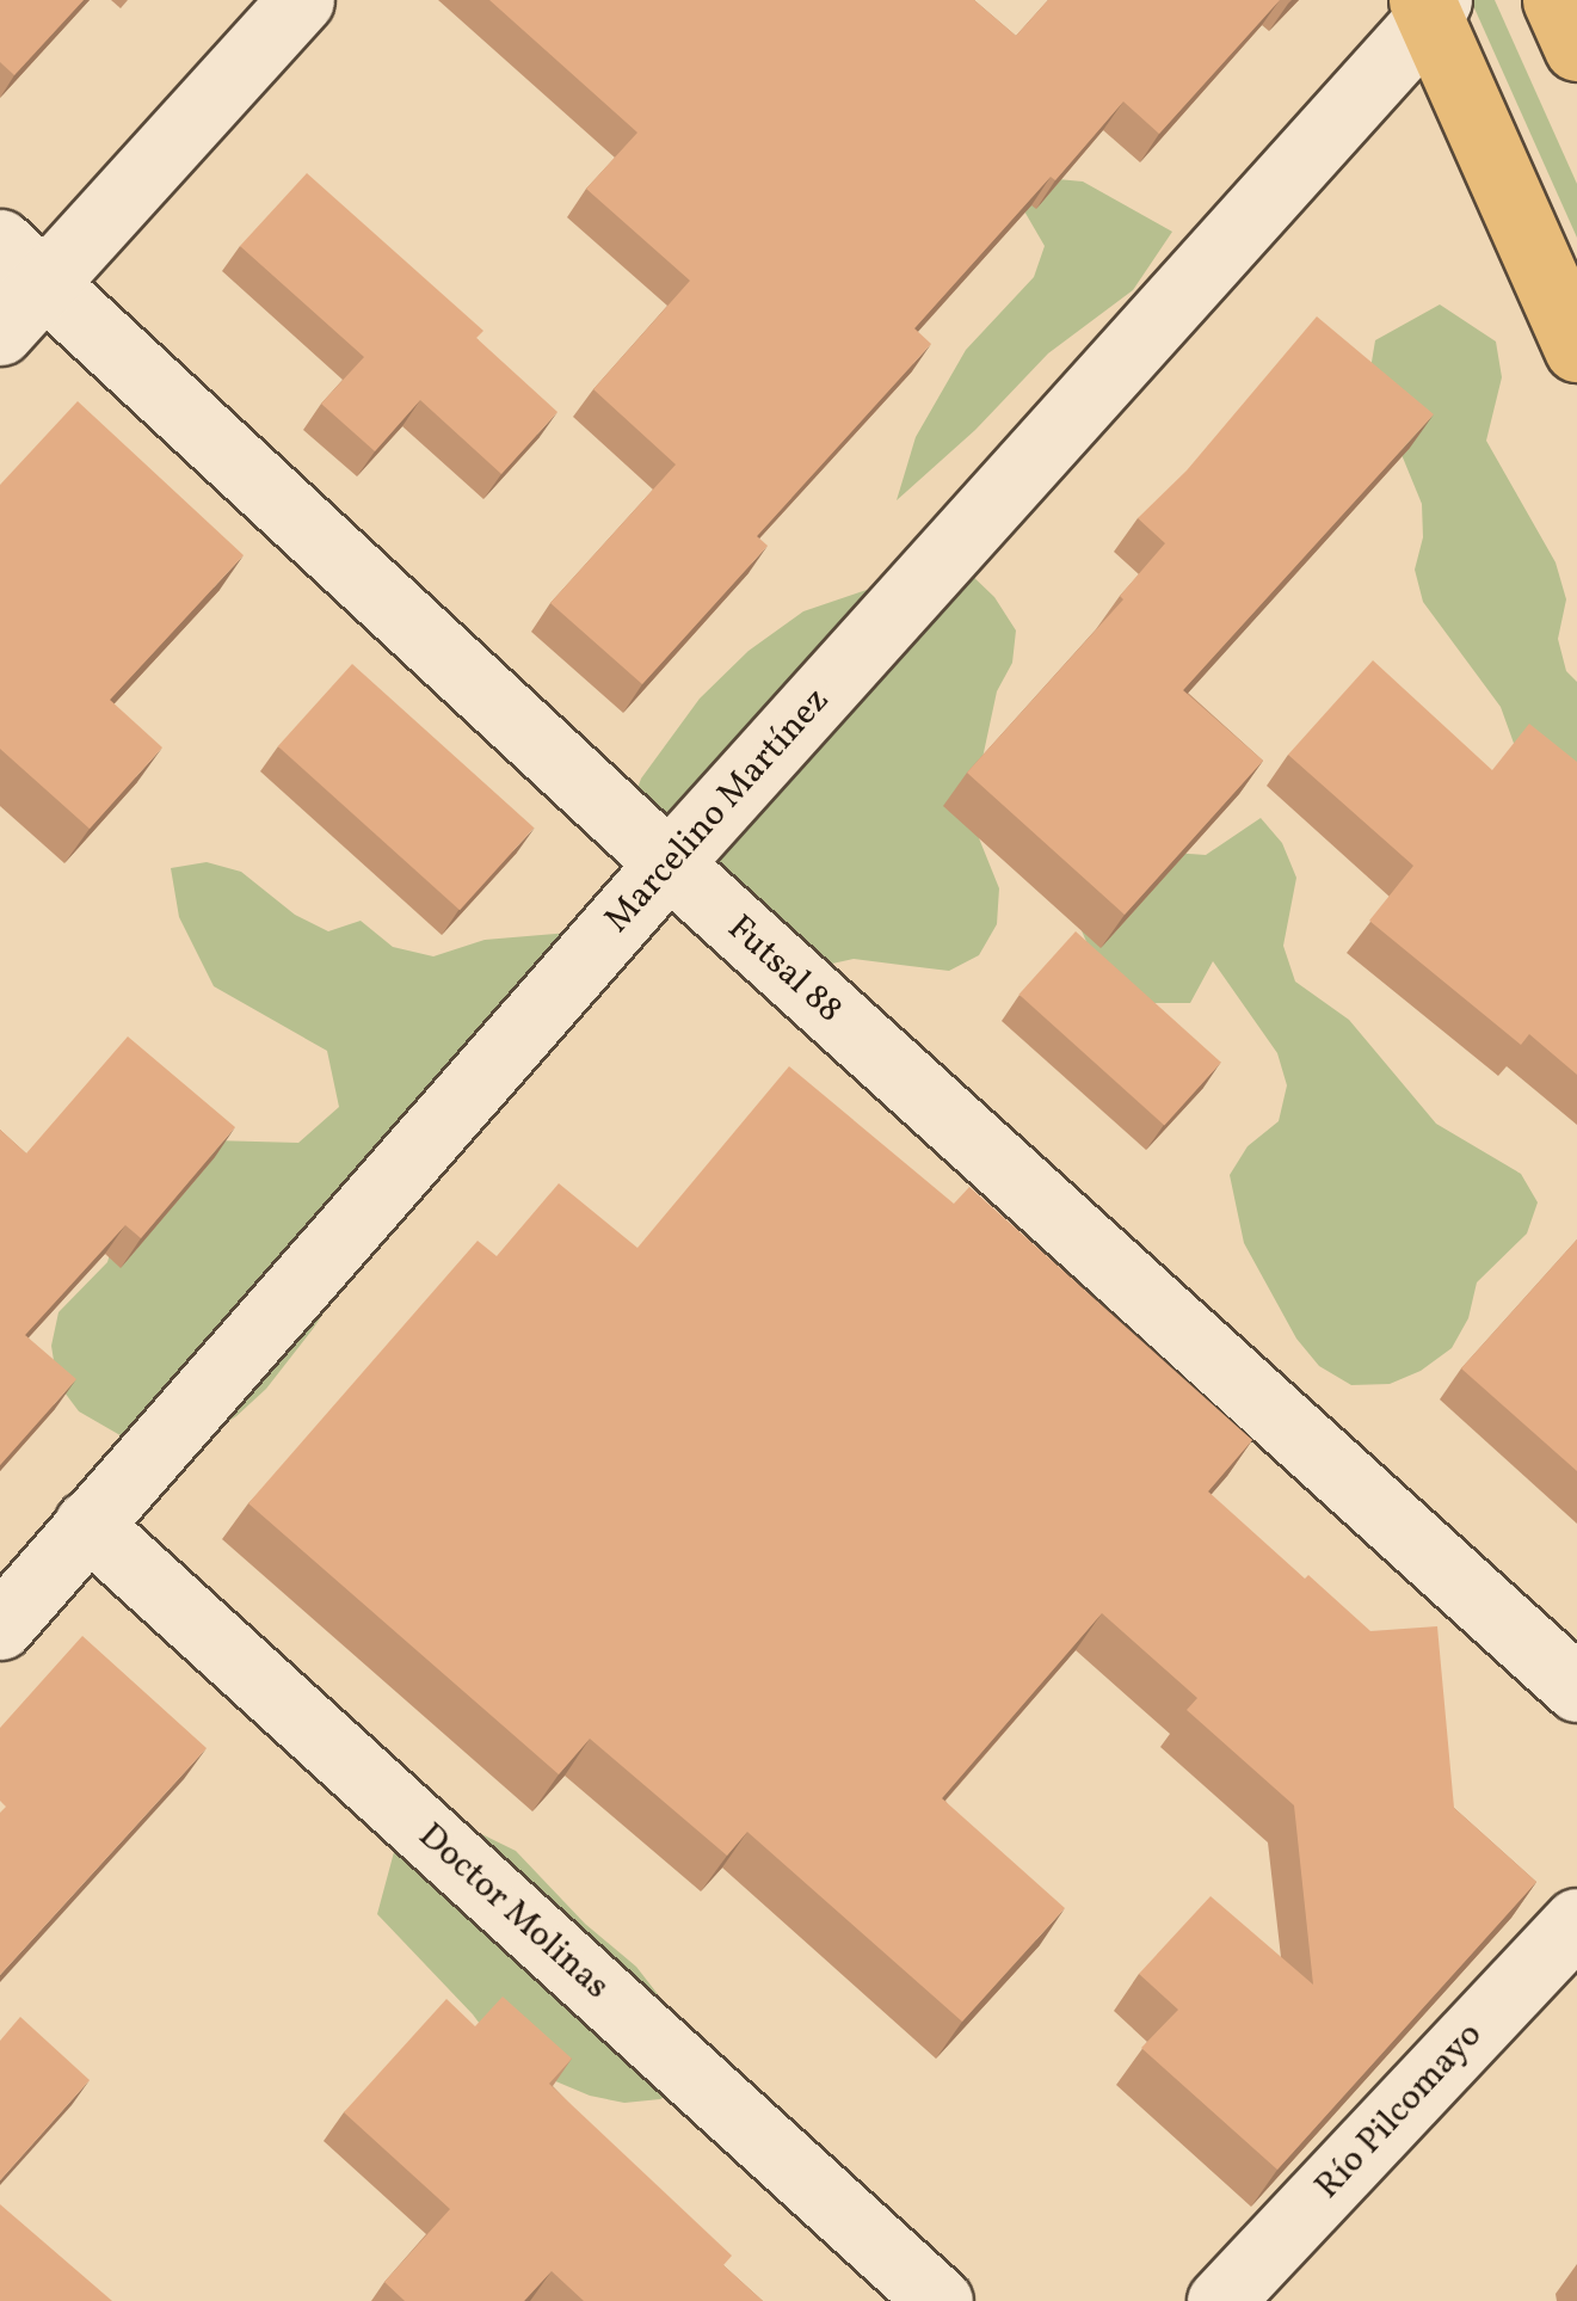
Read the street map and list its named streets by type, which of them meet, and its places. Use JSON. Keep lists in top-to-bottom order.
{
  "streets": {
    "street": [
      "Marcelino Martínez",
      "Futsal 88",
      "Doctor Molinas",
      "Río Pilcomayo"
    ]
  },
  "crossings": [
    ["Marcelino Martínez", "Futsal 88"],
    ["Marcelino Martínez", "Doctor Molinas"]
  ]
}
